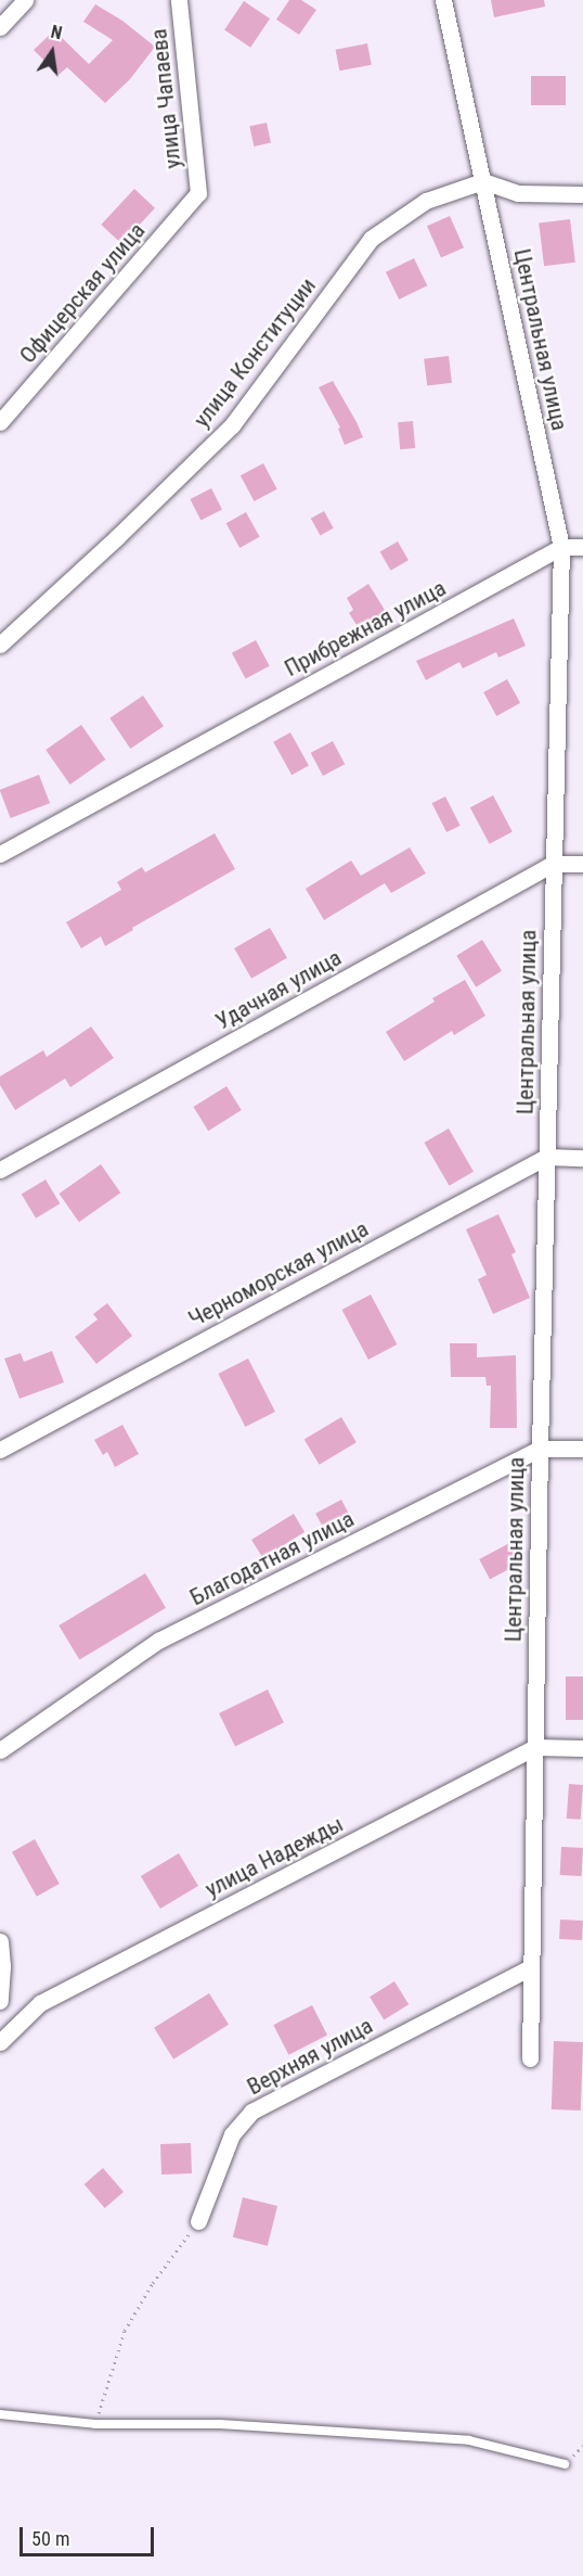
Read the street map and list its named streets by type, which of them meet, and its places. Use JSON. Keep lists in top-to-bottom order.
{
  "streets": {
    "street": [
      "улица Чапаева",
      "Офицерская улица",
      "Центральная улица",
      "улица Конституции",
      "Прибрежная улица",
      "Удачная улица",
      "Черноморская улица",
      "Благодатная улица",
      "улица Надежды",
      "Верхняя улица"
    ]
  },
  "crossings": [
    ["улица Чапаева", "Офицерская улица"],
    ["Центральная улица", "улица Конституции"],
    ["Центральная улица", "Прибрежная улица"],
    ["Центральная улица", "Удачная улица"],
    ["Центральная улица", "Черноморская улица"],
    ["Центральная улица", "Благодатная улица"],
    ["Центральная улица", "улица Надежды"],
    ["Центральная улица", "Верхняя улица"]
  ],
  "scale_bar": "50 m",
  "north": "top"
}
